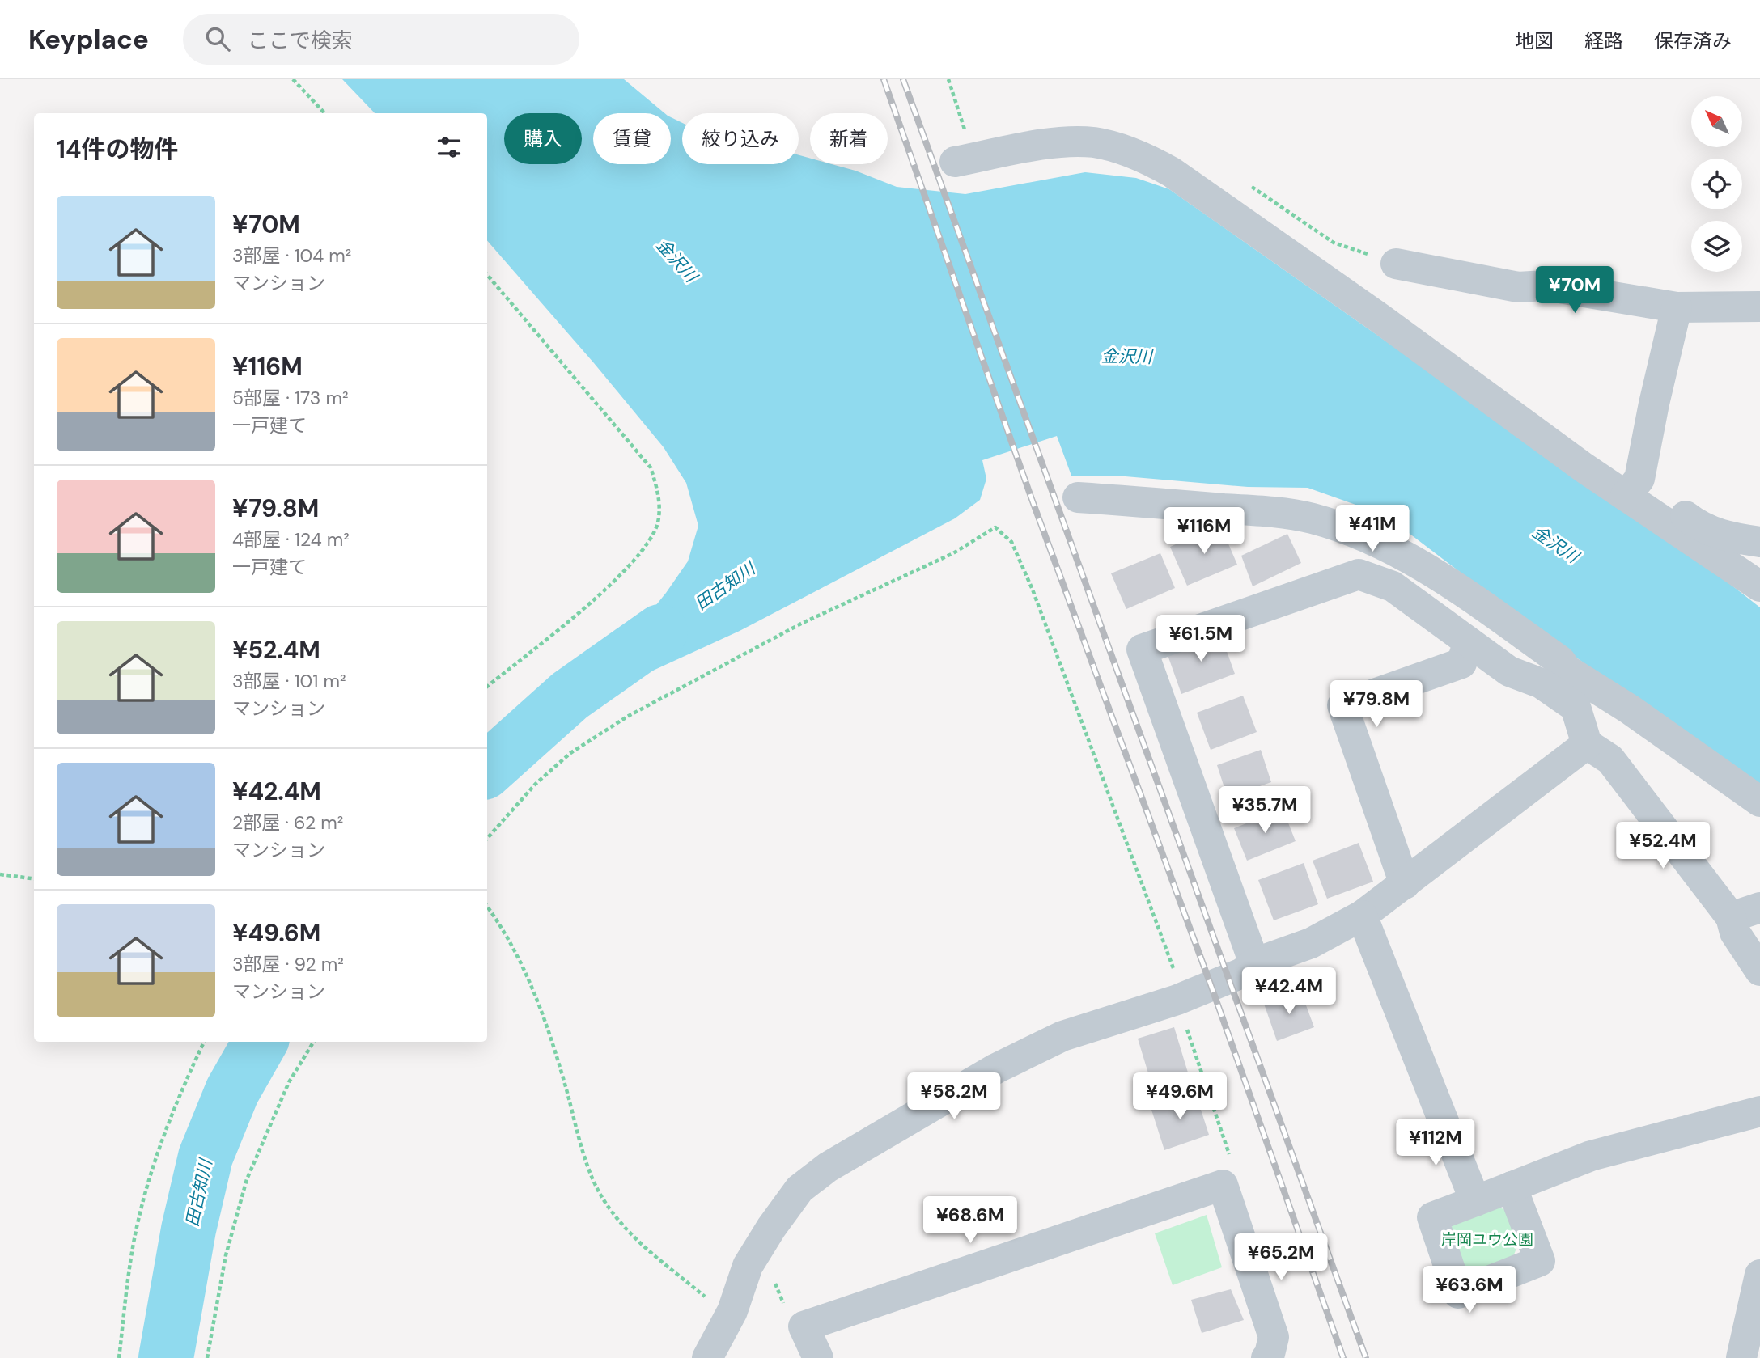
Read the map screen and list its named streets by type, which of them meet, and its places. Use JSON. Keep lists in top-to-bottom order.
{
  "water": ["金沢川", "田古知川"],
  "parks": ["岸岡ユウ公園"],
  "north": "top left",
  "page": {
    "header": "Keyplace",
    "search": "ここで検索",
    "nav": ["地図", "経路", "保存済み"],
    "chip": [
      "購入",
      "賃貸",
      "絞り込み",
      "新着"
    ],
    "heading": "14件の物件",
    "list": [
      {
        "name": "¥70M",
        "note": "3部屋 · 104 m² · マンション"
      },
      {
        "name": "¥116M",
        "note": "5部屋 · 173 m² · 一戸建て"
      },
      {
        "name": "¥79.8M",
        "note": "4部屋 · 124 m² · 一戸建て"
      },
      {
        "name": "¥52.4M",
        "note": "3部屋 · 101 m² · マンション"
      },
      {
        "name": "¥42.4M",
        "note": "2部屋 · 62 m² · マンション"
      },
      {
        "name": "¥49.6M",
        "note": "3部屋 · 92 m² · マンション"
      }
    ],
    "price": [
      "¥70M",
      "¥41M",
      "¥116M",
      "¥61.5M",
      "¥79.8M",
      "¥35.7M",
      "¥52.4M",
      "¥42.4M",
      "¥58.2M",
      "¥49.6M",
      "¥112M",
      "¥68.6M",
      "¥65.2M",
      "¥63.6M"
    ]
  }
}
